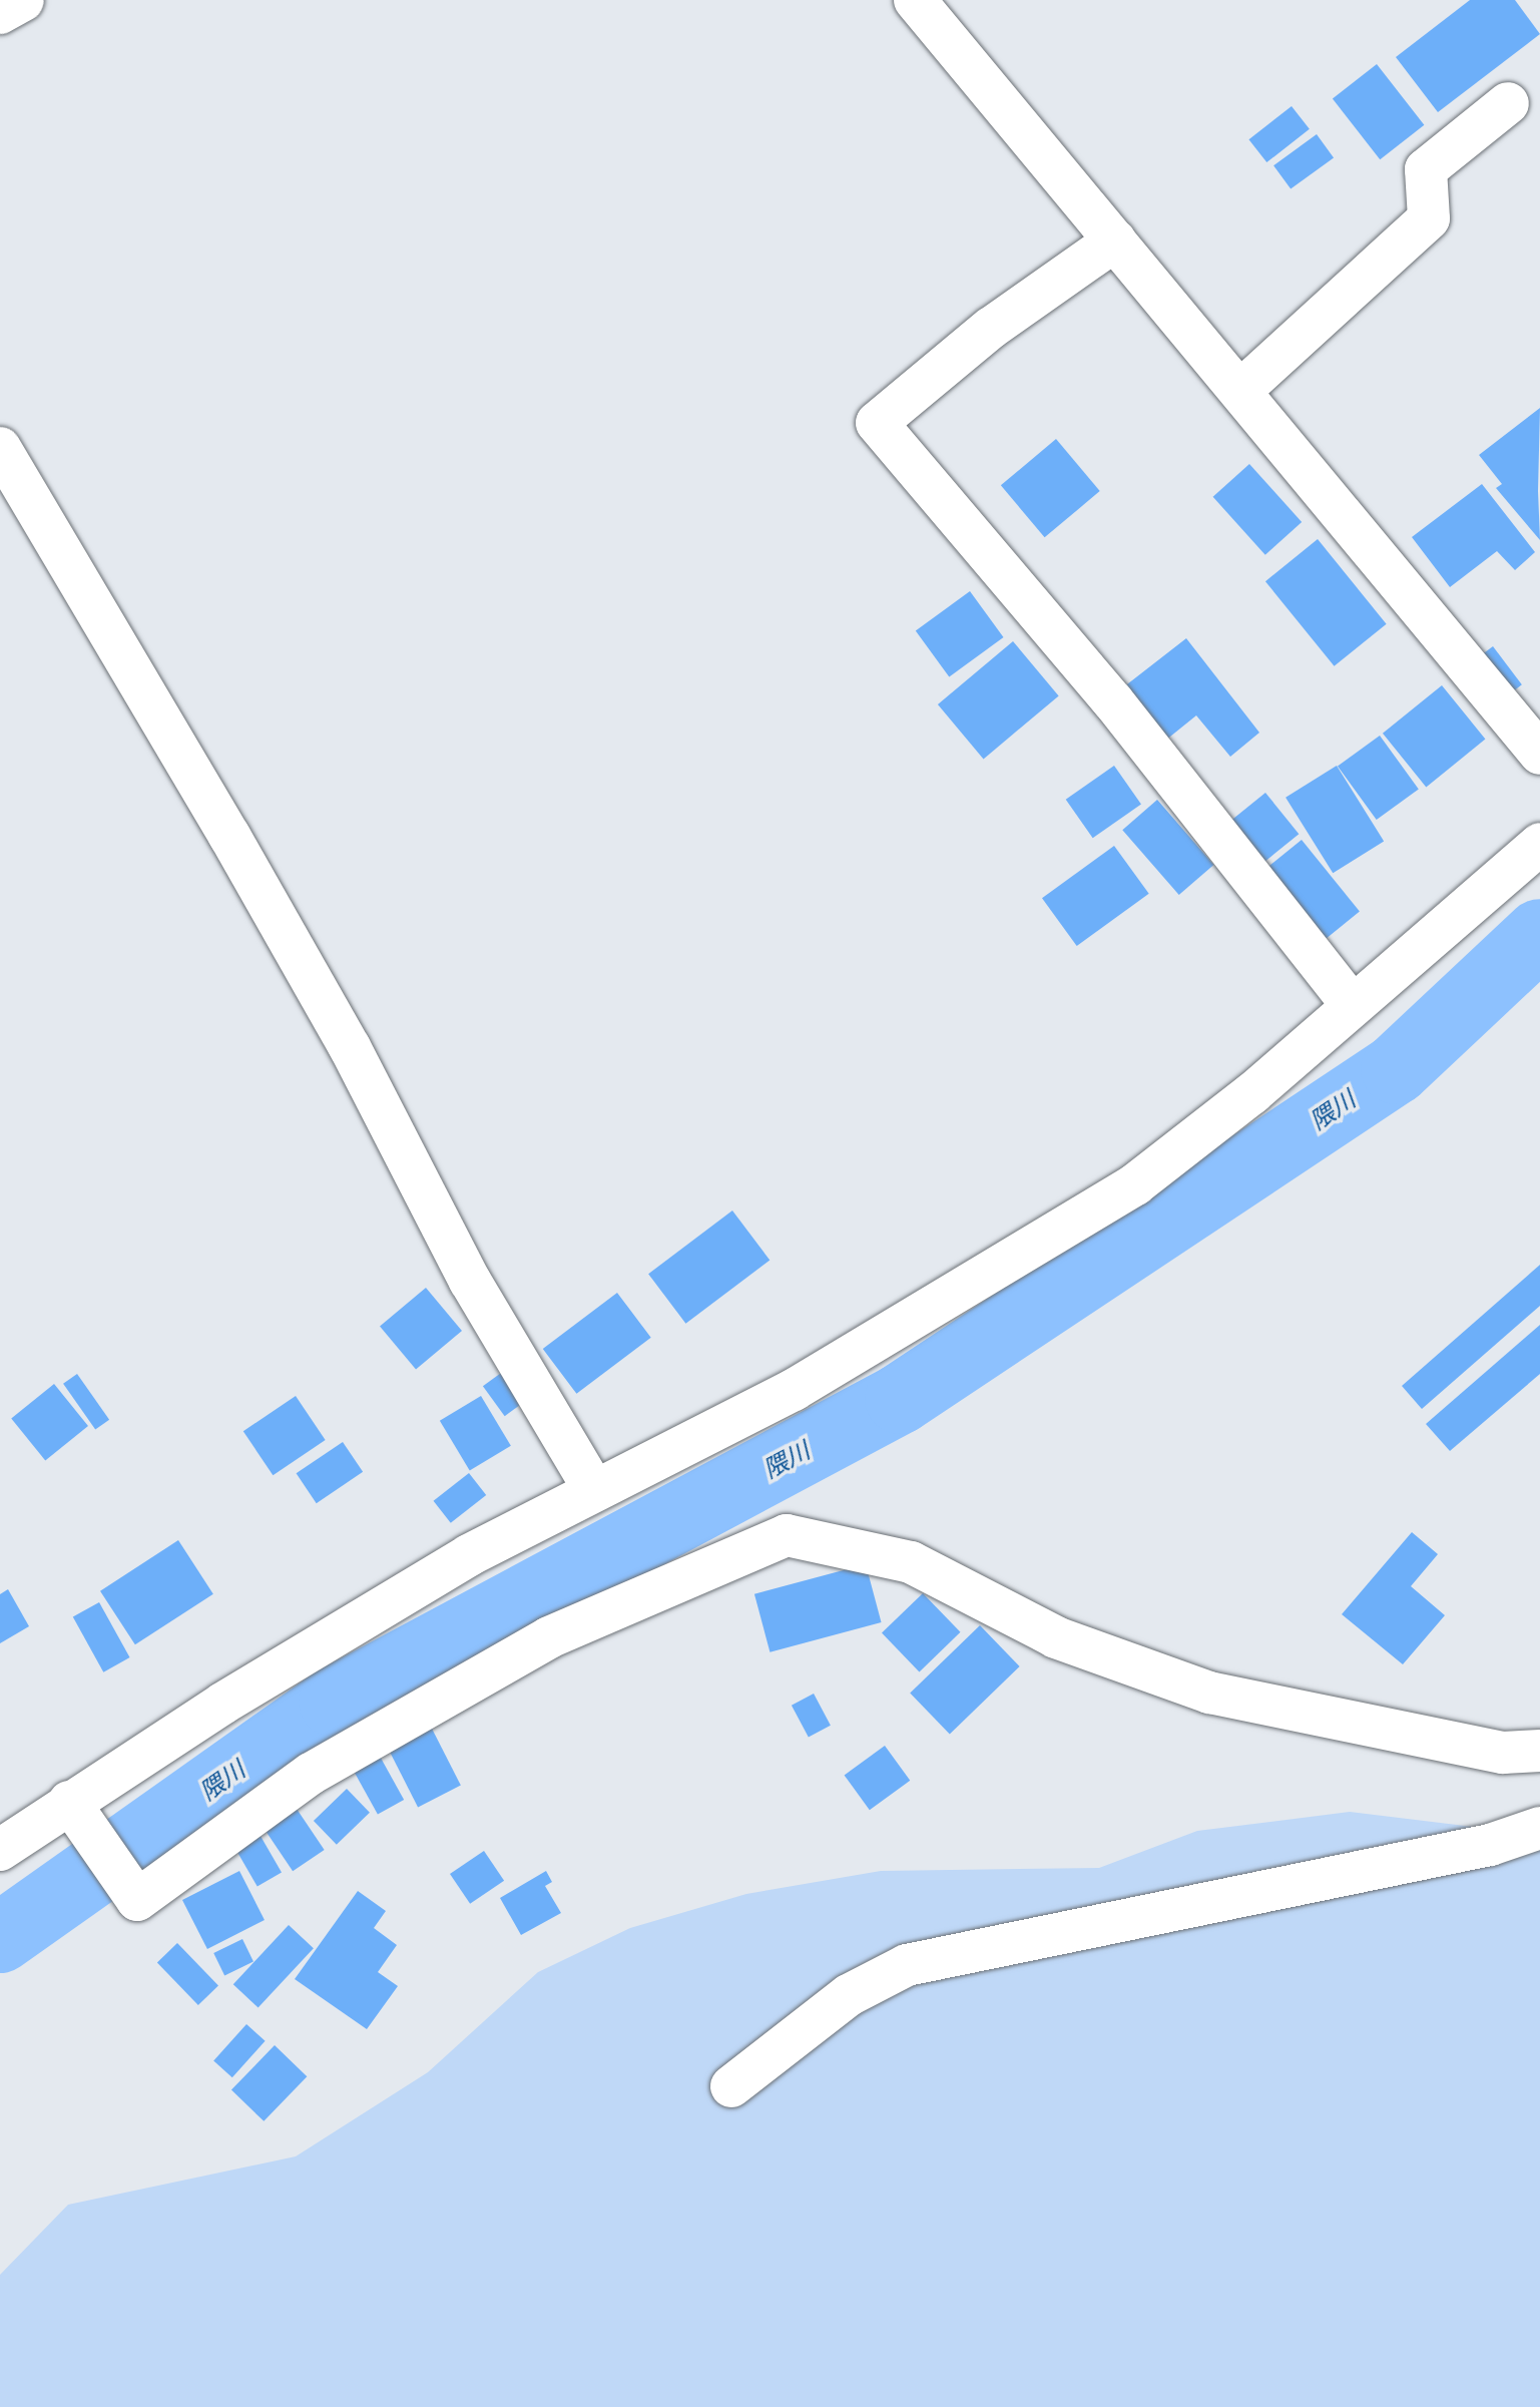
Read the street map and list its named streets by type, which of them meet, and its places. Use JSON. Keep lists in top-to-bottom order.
{
  "water": ["隈川"]
}
